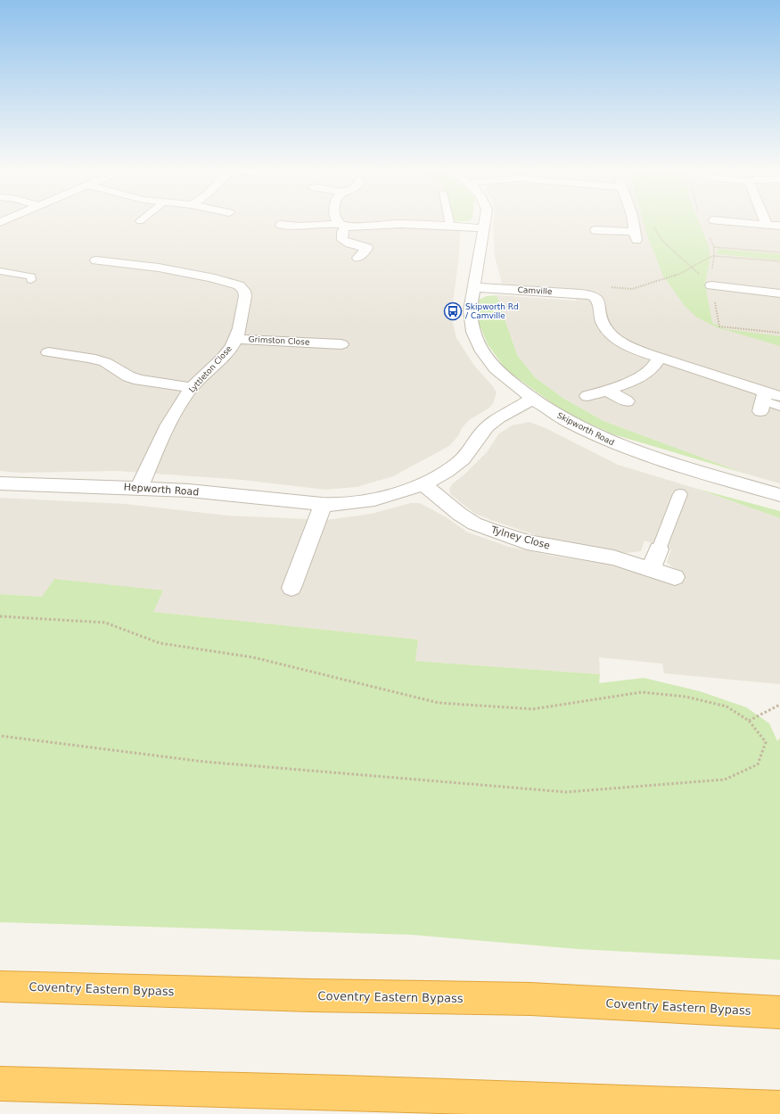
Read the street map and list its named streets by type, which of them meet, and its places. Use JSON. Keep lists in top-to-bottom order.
{
  "streets": {
    "highway": ["Coventry Eastern Bypass"],
    "street": [
      "Camville",
      "Grimston Close",
      "Lyttleton Close",
      "Skipworth Road",
      "Hepworth Road",
      "Tylney Close"
    ]
  },
  "crossings": [
    ["Camville", "Skipworth Road"],
    ["Grimston Close", "Lyttleton Close"],
    ["Lyttleton Close", "Hepworth Road"],
    ["Skipworth Road", "Hepworth Road"],
    ["Hepworth Road", "Tylney Close"]
  ],
  "places": {
    "bus stop": ["Skipworth Rd / Camville"]
  }
}
